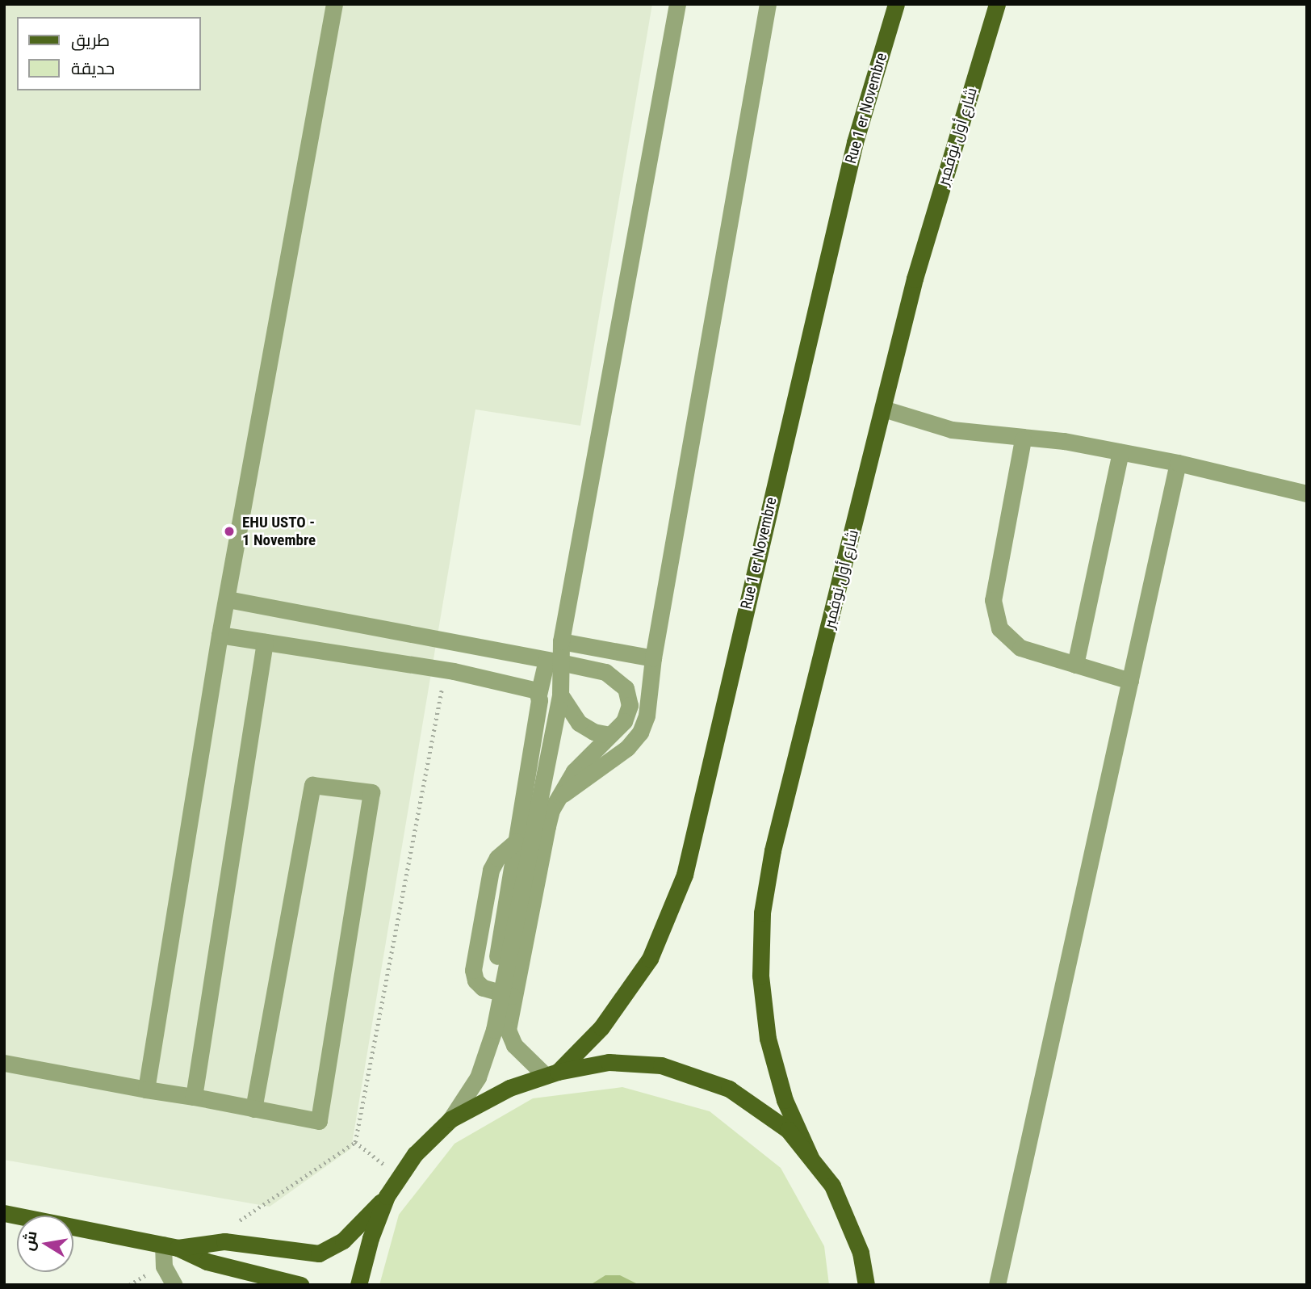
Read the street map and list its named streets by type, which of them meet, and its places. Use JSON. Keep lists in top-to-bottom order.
{
  "streets": {
    "main road": ["Rue 1 er Novembre", "شارع أول نوفمبر"]
  },
  "places": ["EHU USTO - 1 Novembre"],
  "legend": ["طريق", "حديقة"],
  "north": "left"
}
